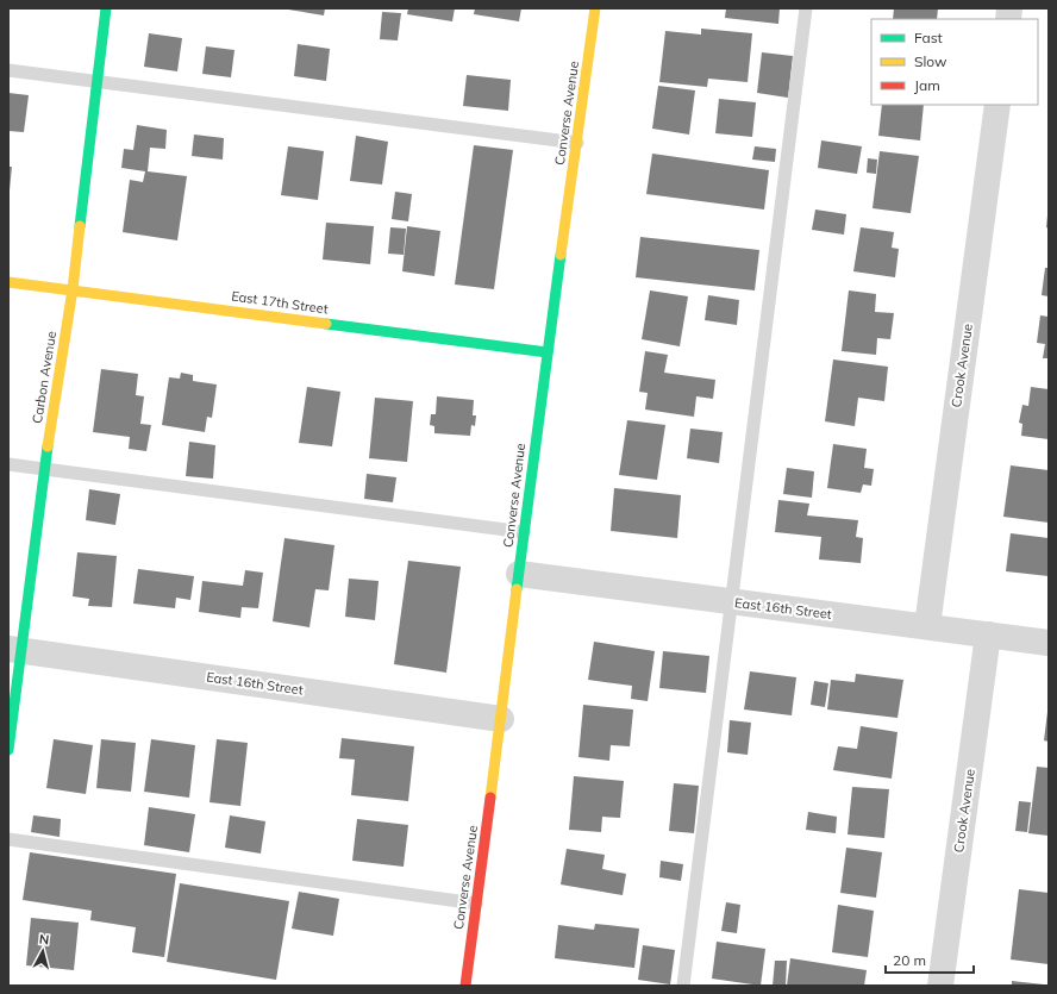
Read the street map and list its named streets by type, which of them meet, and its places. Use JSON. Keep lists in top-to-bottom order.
{
  "streets": {
    "street": [
      "Converse Avenue",
      "East 17th Street",
      "Crook Avenue",
      "Carbon Avenue",
      "East 16th Street"
    ]
  },
  "crossings": [
    ["Converse Avenue", "East 17th Street"],
    ["Converse Avenue", "East 16th Street"],
    ["East 17th Street", "Carbon Avenue"],
    ["Crook Avenue", "East 16th Street"],
    ["Carbon Avenue", "East 16th Street"]
  ],
  "legend": ["Fast", "Slow", "Jam"],
  "scale_bar": "20 m",
  "north": "top"
}
